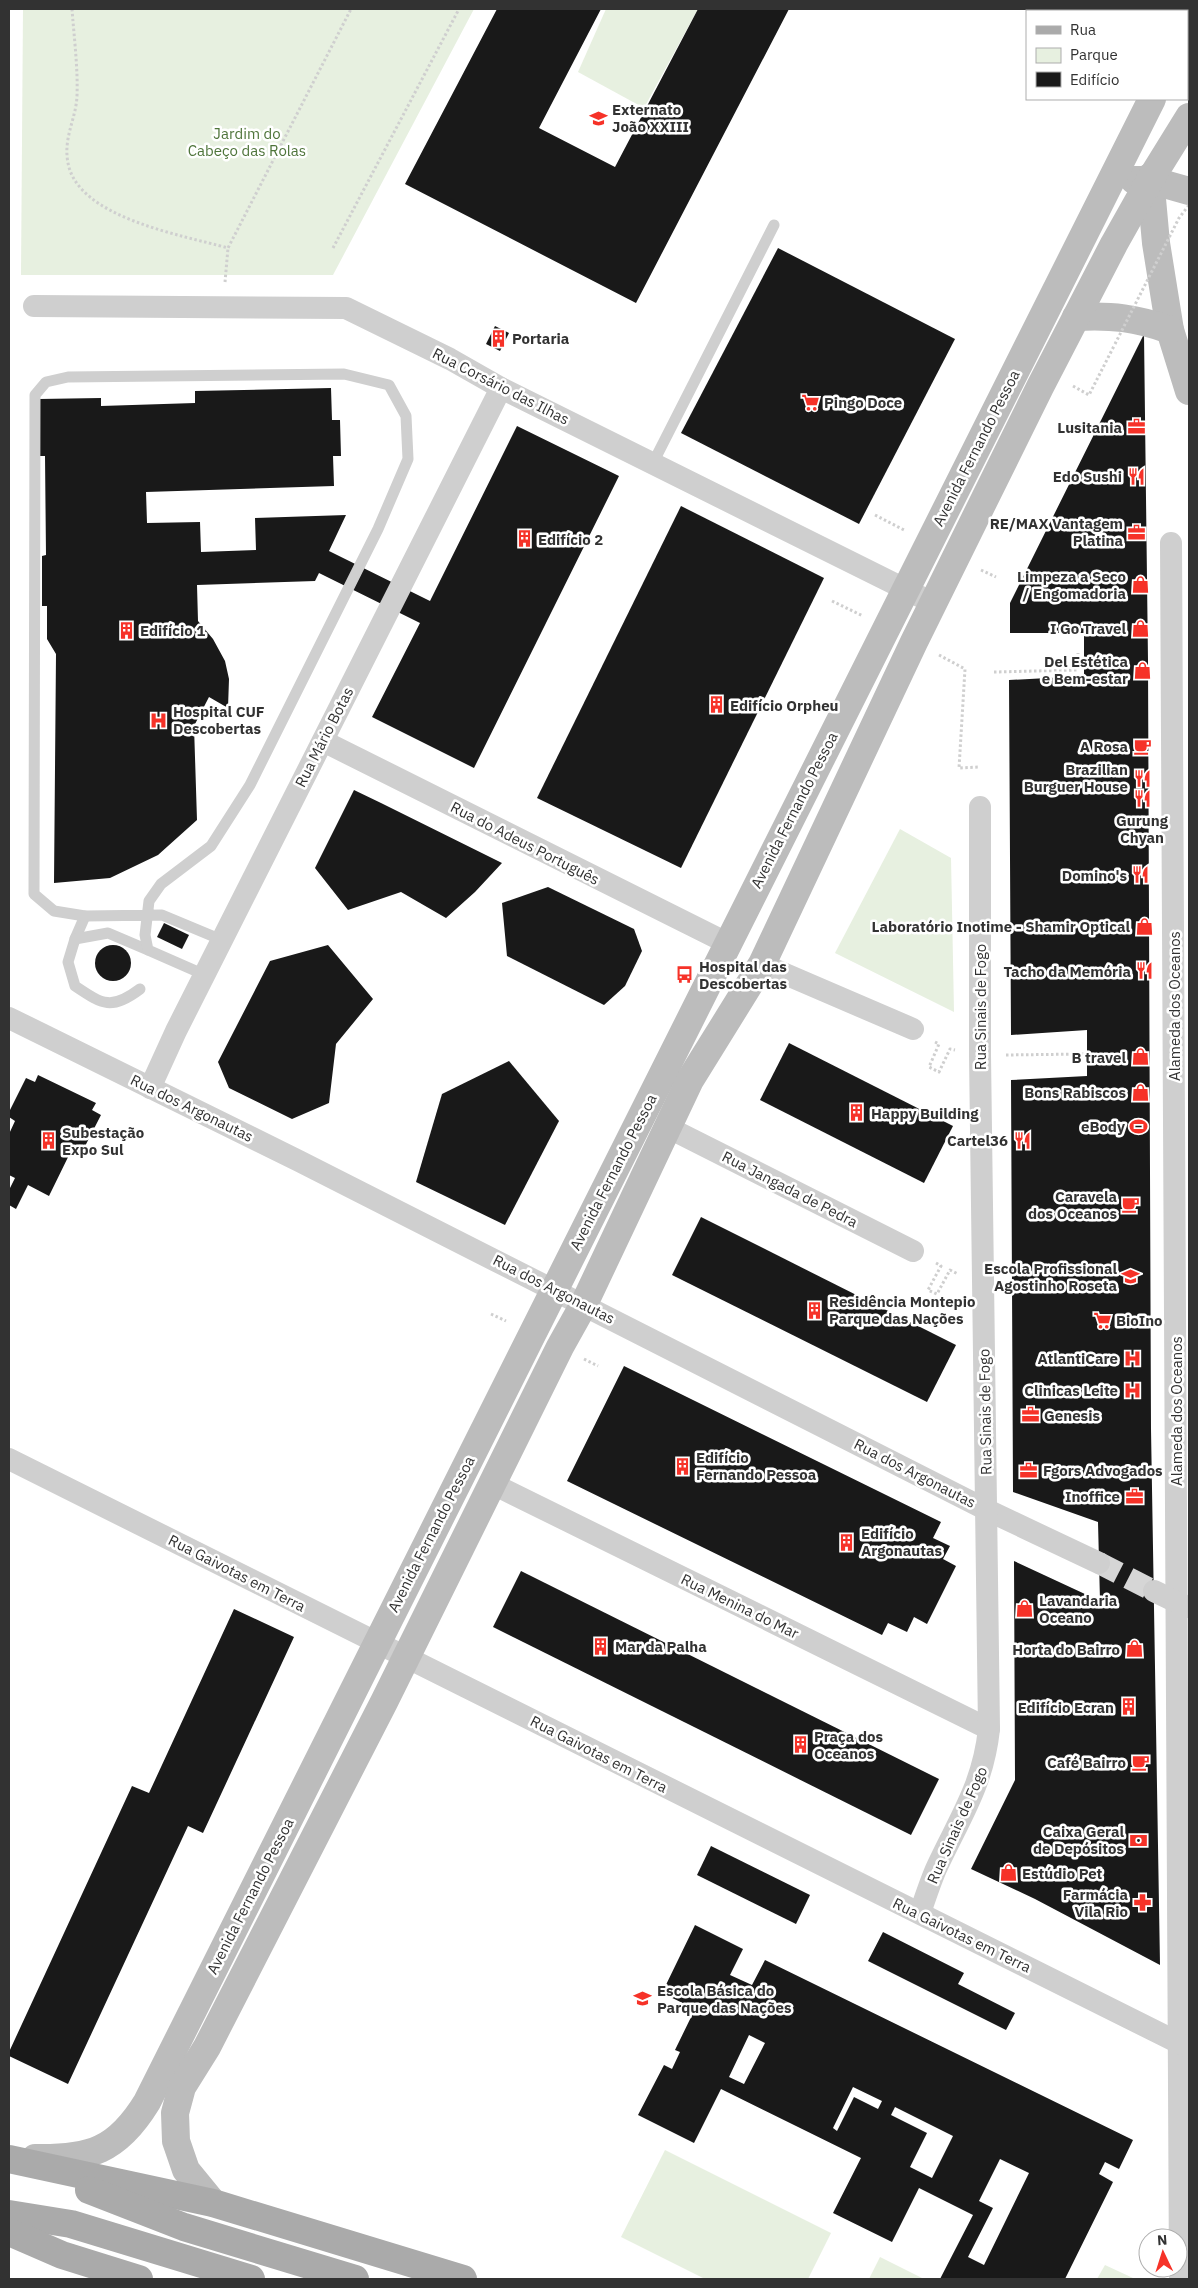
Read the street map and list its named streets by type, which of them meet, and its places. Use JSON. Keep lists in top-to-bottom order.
{
  "streets": {
    "street": [
      "Rua Corsário das Ilhas",
      "Avenida Fernando Pessoa",
      "Rua Mário Botas",
      "Rua do Adeus Português",
      "Alameda dos Oceanos",
      "Rua Sinais de Fogo",
      "Rua dos Argonautas",
      "Rua Jangada de Pedra",
      "Rua Gaivotas em Terra",
      "Rua Menina do Mar"
    ]
  },
  "crossings": [
    ["Rua Corsário das Ilhas", "Avenida Fernando Pessoa"],
    ["Rua Corsário das Ilhas", "Rua Mário Botas"],
    ["Avenida Fernando Pessoa", "Rua do Adeus Português"],
    ["Avenida Fernando Pessoa", "Rua dos Argonautas"],
    ["Avenida Fernando Pessoa", "Rua Jangada de Pedra"],
    ["Avenida Fernando Pessoa", "Rua Gaivotas em Terra"],
    ["Avenida Fernando Pessoa", "Rua Menina do Mar"],
    ["Rua Mário Botas", "Rua do Adeus Português"],
    ["Rua Mário Botas", "Rua dos Argonautas"],
    ["Alameda dos Oceanos", "Rua Gaivotas em Terra"],
    ["Rua Sinais de Fogo", "Rua dos Argonautas"],
    ["Rua Sinais de Fogo", "Rua Gaivotas em Terra"],
    ["Rua Sinais de Fogo", "Rua Menina do Mar"]
  ],
  "parks": ["Jardim do Cabeço das Rolas"],
  "places": {
    "school or university": ["Externato João XXIII", "Escola Profissional Agostinho Roseta", "Escola Básica do Parque das Nações"],
    "building": [
      "Portaria",
      "Edifício 2",
      "Edifício 1",
      "Edifício Orpheu",
      "Happy Building",
      "Subestação Expo Sul",
      "Residência Montepio Parque das Nações",
      "Edifício Fernando Pessoa",
      "Edifício Argonautas",
      "Mar da Palha",
      "Edifício Ecran",
      "Praça dos Oceanos"
    ],
    "supermarket": ["Pingo Doce", "BioIno"],
    "office": [
      "Lusitania",
      "RE/MAX Vantagem Platina",
      "Genesis",
      "Fgors Advogados",
      "Inoffice"
    ],
    "restaurant": [
      "Edo Sushi",
      "Brazilian Burguer House",
      "Gurung Chyan",
      "Domino's",
      "Tacho da Memória",
      "Cartel36"
    ],
    "shop": [
      "Limpeza a Seco / Engomadoria",
      "I Go Travel",
      "Del Estética e Bem-estar",
      "Laboratório Inotime - Shamir Optical",
      "B travel",
      "Bons Rabiscos",
      "Lavandaria Oceano",
      "Horta do Bairro",
      "Estúdio Pet"
    ],
    "hospital": ["Hospital CUF Descobertas", "AtlantiCare", "Clinicas Leite"],
    "cafe": ["A Rosa", "Caravela dos Oceanos", "Café Bairro"],
    "bus stop": ["Hospital das Descobertas"],
    "sports": ["eBody"],
    "bank": ["Caixa Geral de Depósitos"],
    "pharmacy": ["Farmácia Vila Rio"]
  },
  "legend": ["Rua", "Parque", "Edifício"],
  "north": "top"
}
